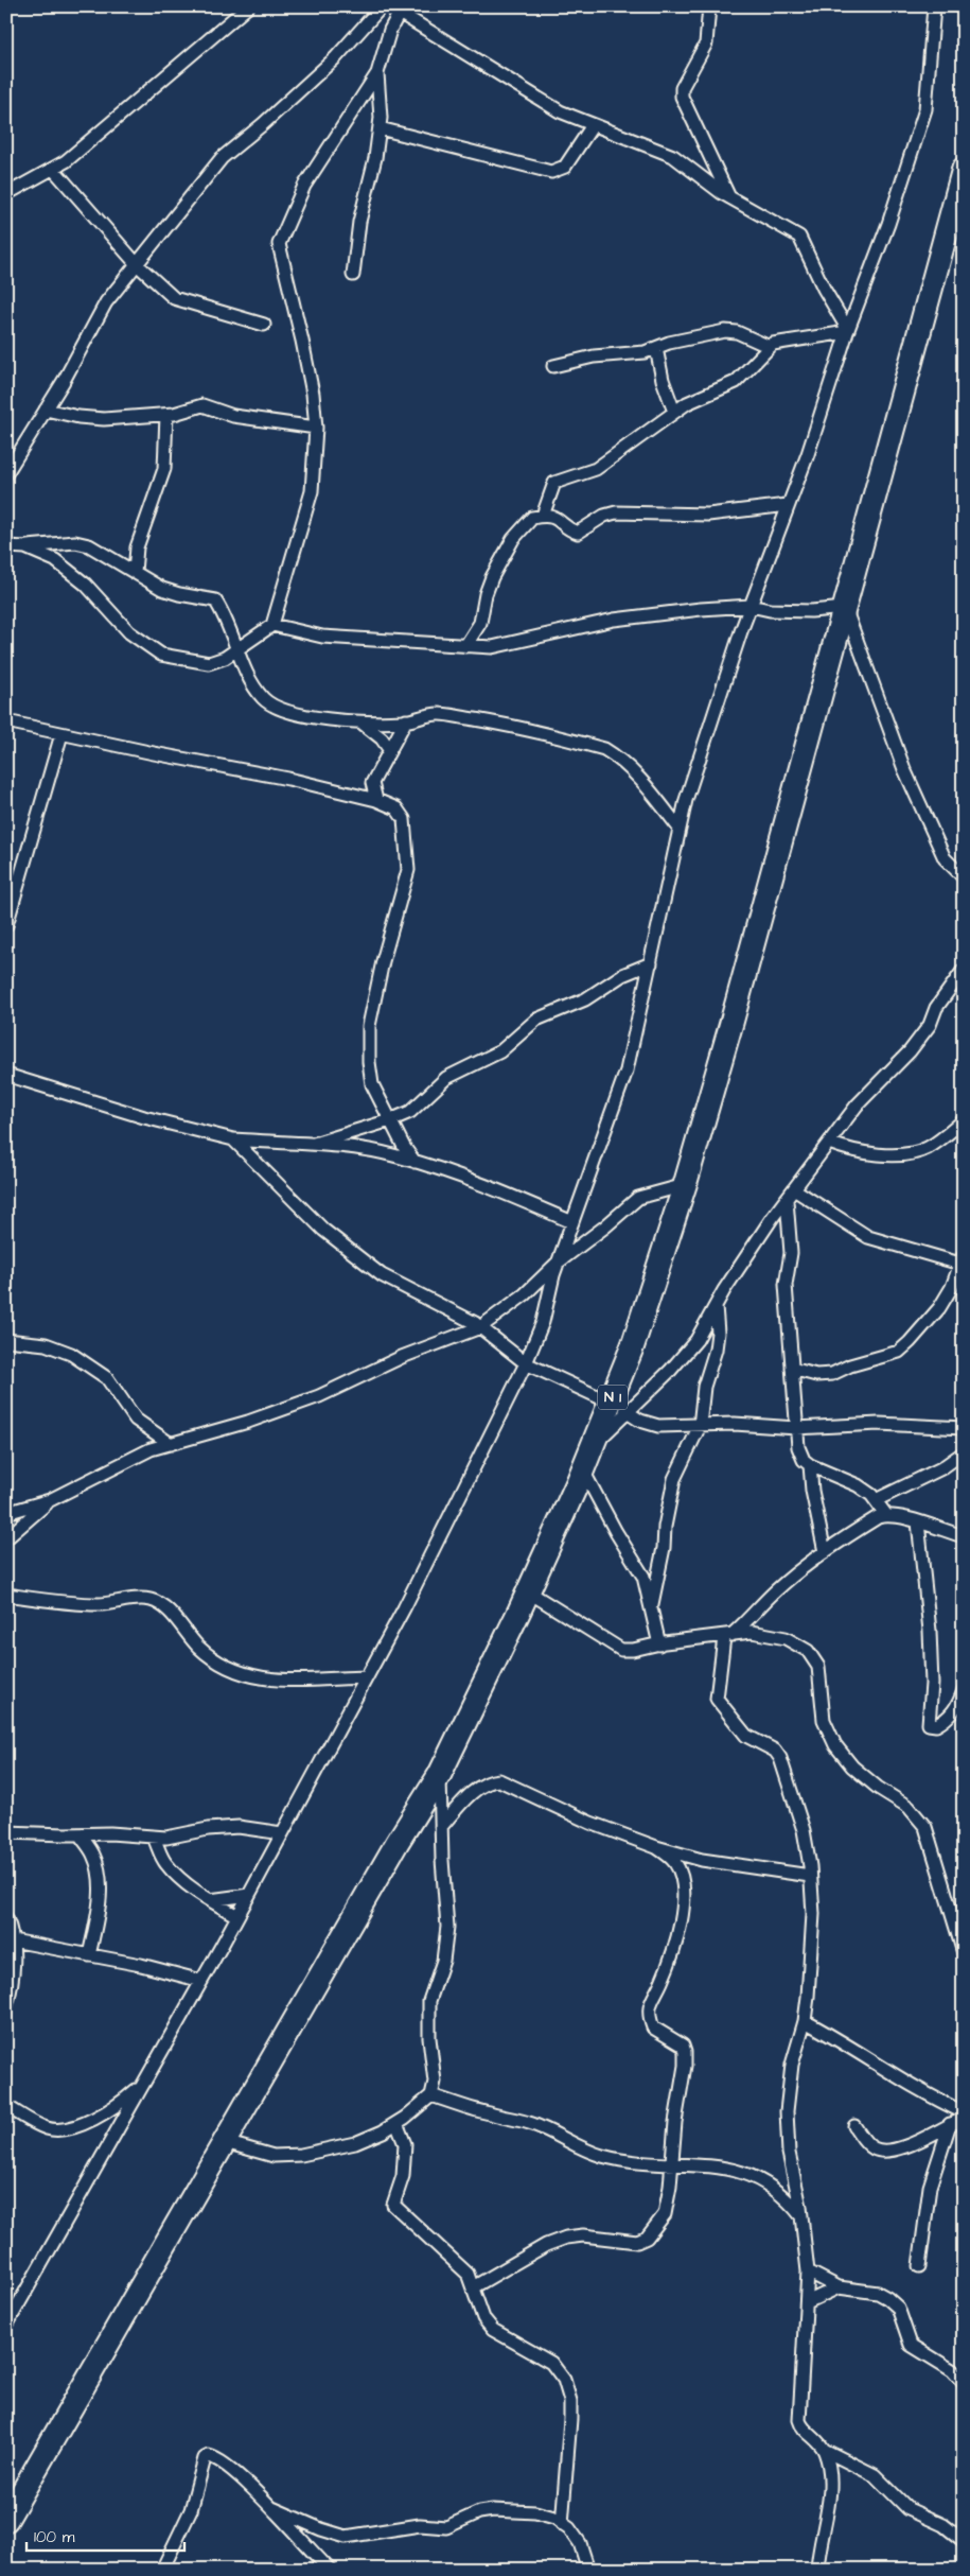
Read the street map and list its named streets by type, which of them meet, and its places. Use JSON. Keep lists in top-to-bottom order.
{
  "streets": {
    "highway": ["N 1"]
  },
  "scale_bar": "100 m"
}
